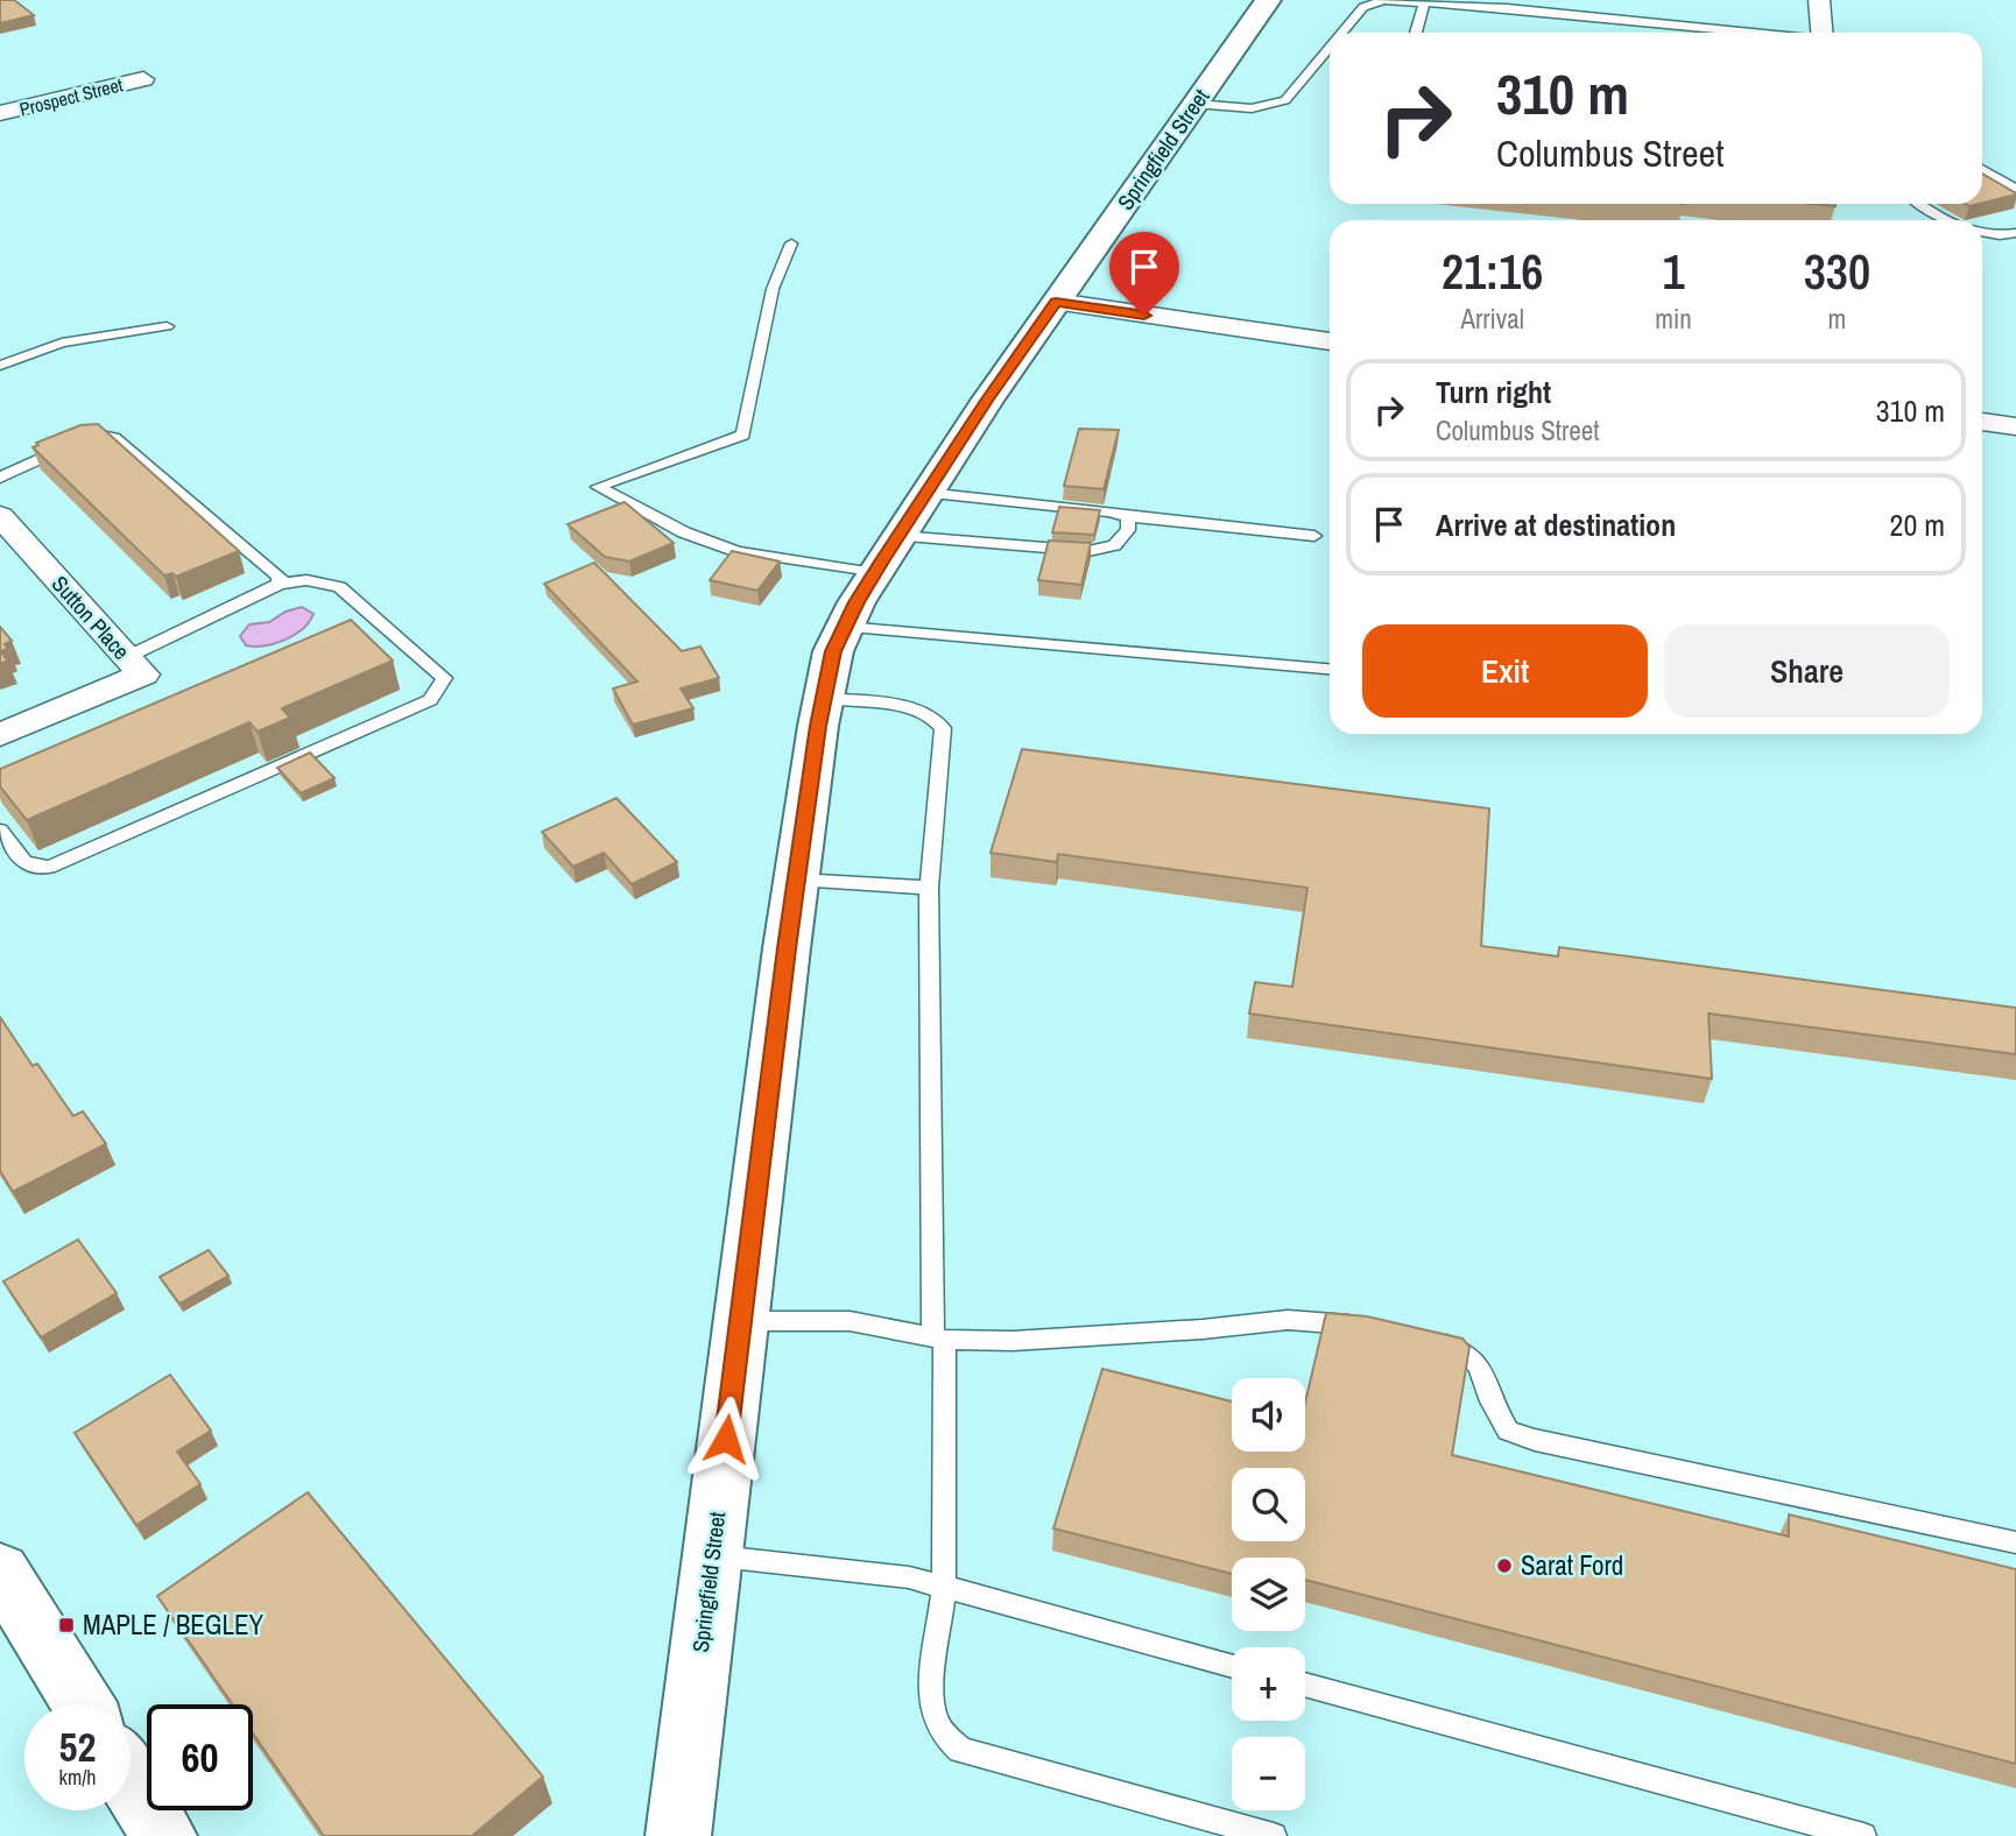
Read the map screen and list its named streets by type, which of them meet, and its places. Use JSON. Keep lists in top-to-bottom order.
{
  "streets": {
    "main road": ["Springfield Street"],
    "street": ["Prospect Street", "Sutton Place"]
  },
  "places": {
    "other": ["Sarat Ford"],
    "transit": ["MAPLE / BEGLEY"]
  },
  "page": {
    "turn": ["310 m", "Columbus Street"],
    "eta": [
      "21:16",
      "Arrival",
      "1",
      "min",
      "330",
      "m"
    ],
    "list": [
      {
        "name": "Turn right",
        "note": "Columbus Street",
        "value": "310 m"
      },
      {
        "name": "Arrive at destination",
        "value": "20 m"
      }
    ],
    "buttons": ["Exit", "Share"],
    "map_buttons": ["+", "−"],
    "speed": "52 km/h",
    "limit": "60"
  }
}
